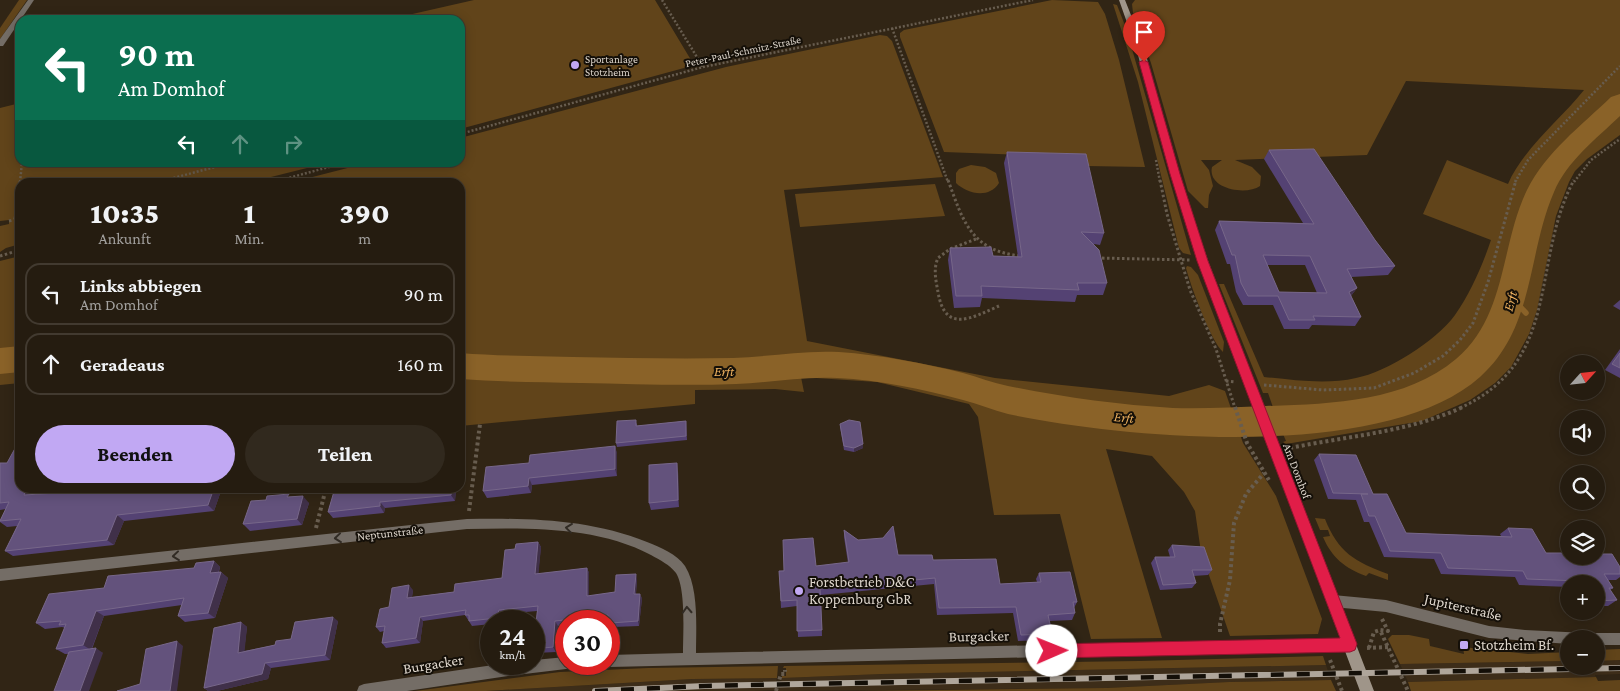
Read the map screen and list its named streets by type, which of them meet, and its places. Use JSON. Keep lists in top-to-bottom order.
{
  "streets": {
    "main road": ["Am Domhof"],
    "street": ["Neptunstraße", "Jupiterstraße", "Burgacker"],
    "path": ["Peter-Paul-Schmitz-Straße"]
  },
  "crossings": [
    ["Am Domhof", "Jupiterstraße"],
    ["Am Domhof", "Burgacker"],
    ["Neptunstraße", "Burgacker"]
  ],
  "one_way": ["Neptunstraße"],
  "water": ["Erft"],
  "places": {
    "other": ["Sportanlage Stotzheim", "Forstbetrieb D&C Koppenburg GbR"],
    "transit": ["Stotzheim Bf."]
  },
  "north": "top right",
  "page": {
    "turn": ["90 m", "Am Domhof"],
    "eta": [
      "10:35",
      "Ankunft",
      "1",
      "Min.",
      "390",
      "m"
    ],
    "list": [
      {
        "name": "Links abbiegen",
        "note": "Am Domhof",
        "value": "90 m"
      },
      {
        "name": "Geradeaus",
        "value": "160 m"
      }
    ],
    "map_buttons": ["+", "−"],
    "buttons": ["Beenden", "Teilen"],
    "speed": "24 km/h",
    "limit": "30"
  }
}
